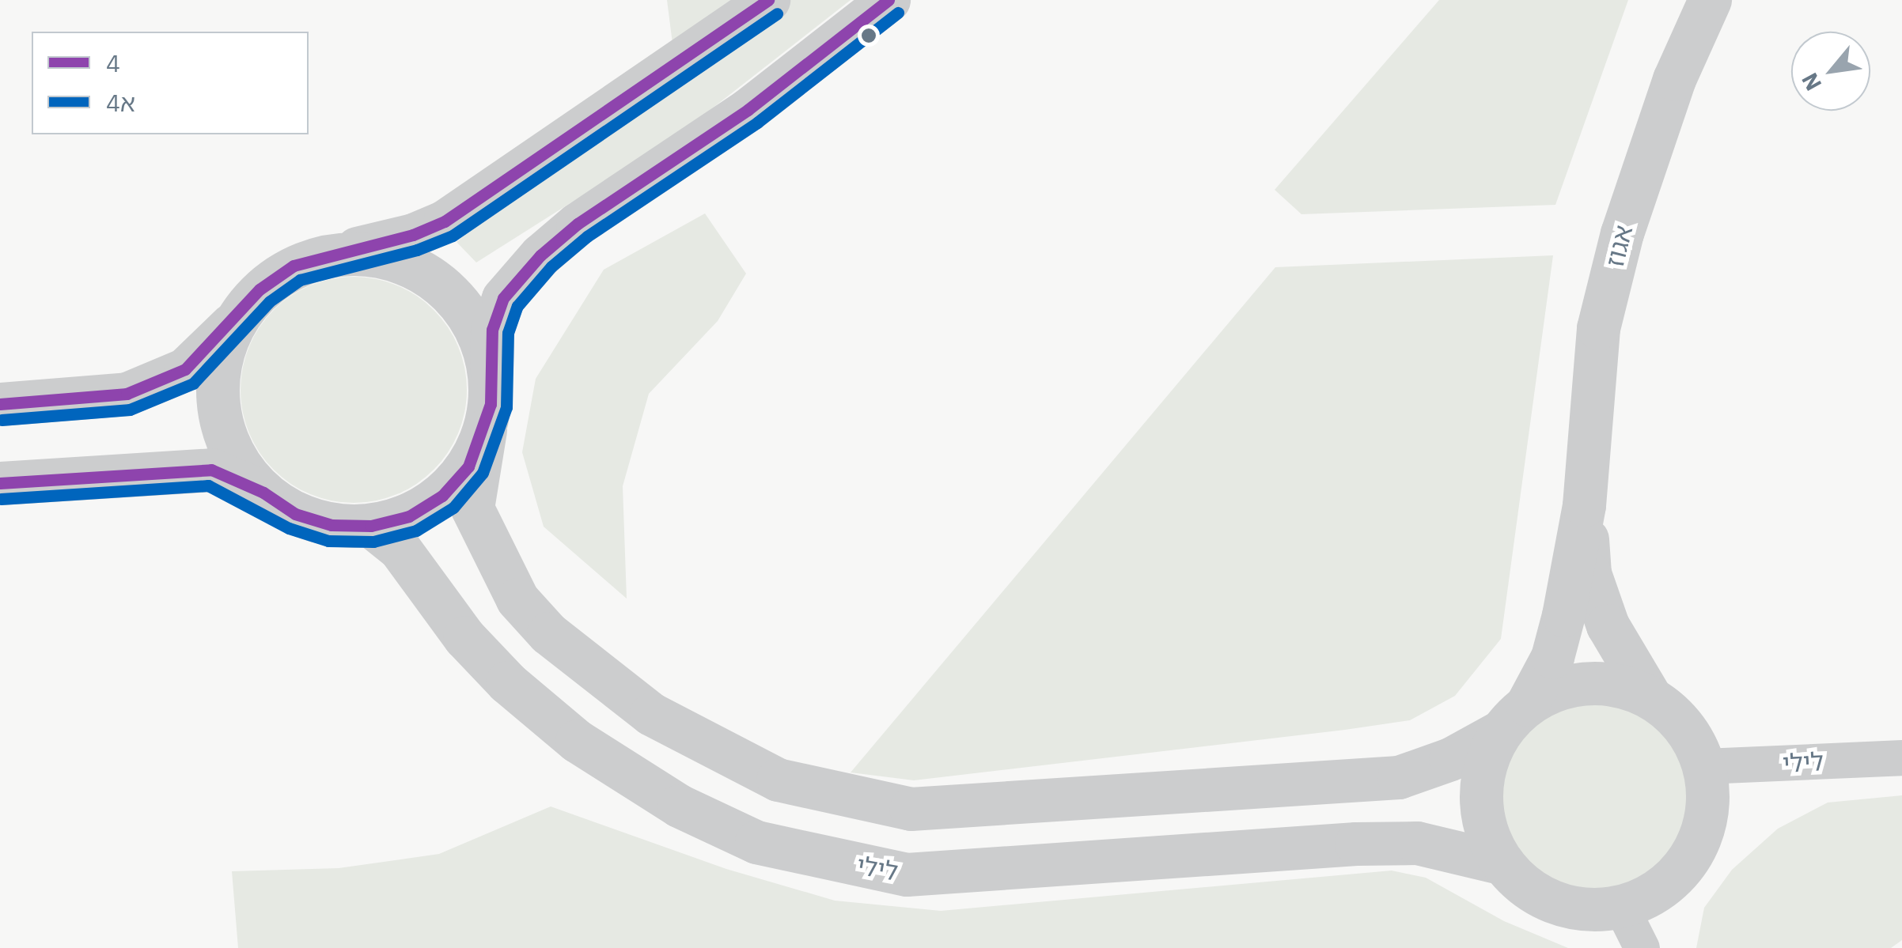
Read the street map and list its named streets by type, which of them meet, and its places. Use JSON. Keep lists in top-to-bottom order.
{
  "streets": {
    "street": ["אגוז", "לילי"]
  },
  "crossings": [
    ["אגוז", "לילי"]
  ],
  "lines": ["transit line 4", "transit line 4א"],
  "legend": ["4", "4א"],
  "north": "bottom left"
}
